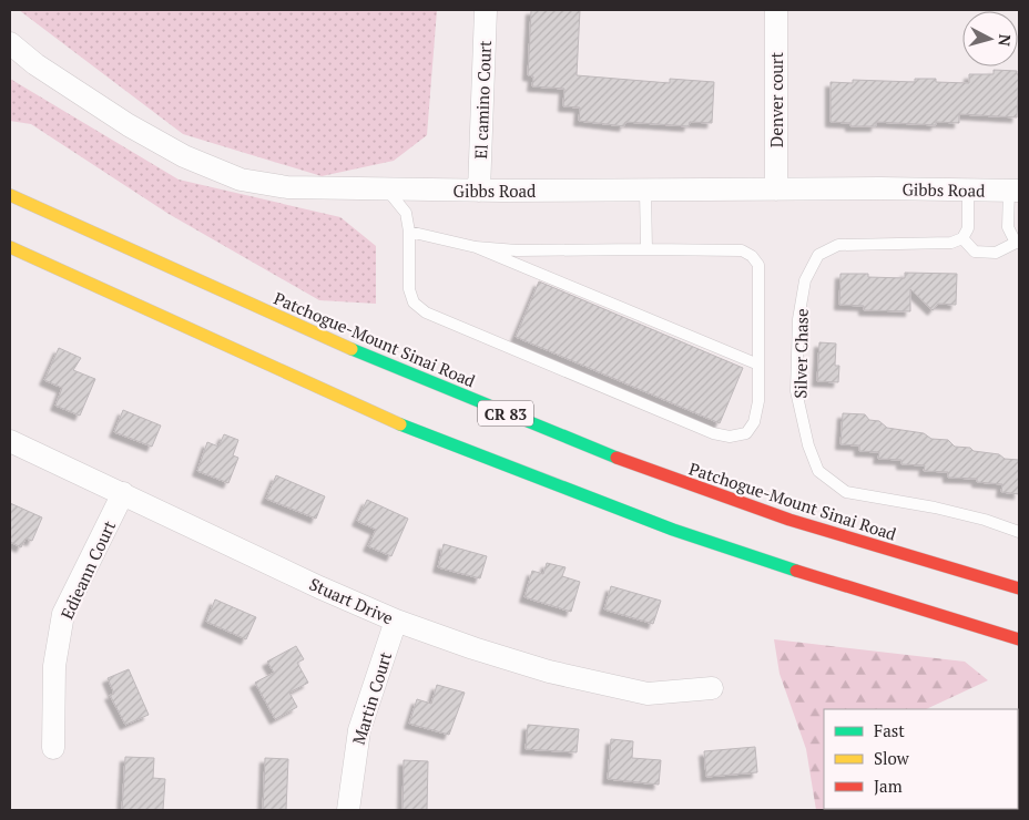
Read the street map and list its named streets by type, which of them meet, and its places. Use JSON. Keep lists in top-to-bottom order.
{
  "streets": {
    "highway": ["Patchogue-Mount Sinai Road", "CR 83"],
    "street": [
      "El camino Court",
      "Denver court",
      "Gibbs Road",
      "Edieann Court",
      "Stuart Drive",
      "Martin Court"
    ],
    "lane": ["Silver Chase"]
  },
  "crossings": [
    ["El camino Court", "Gibbs Road"],
    ["Denver court", "Gibbs Road"],
    ["Edieann Court", "Stuart Drive"],
    ["Stuart Drive", "Martin Court"]
  ],
  "legend": ["Fast", "Slow", "Jam"],
  "north": "right"
}
